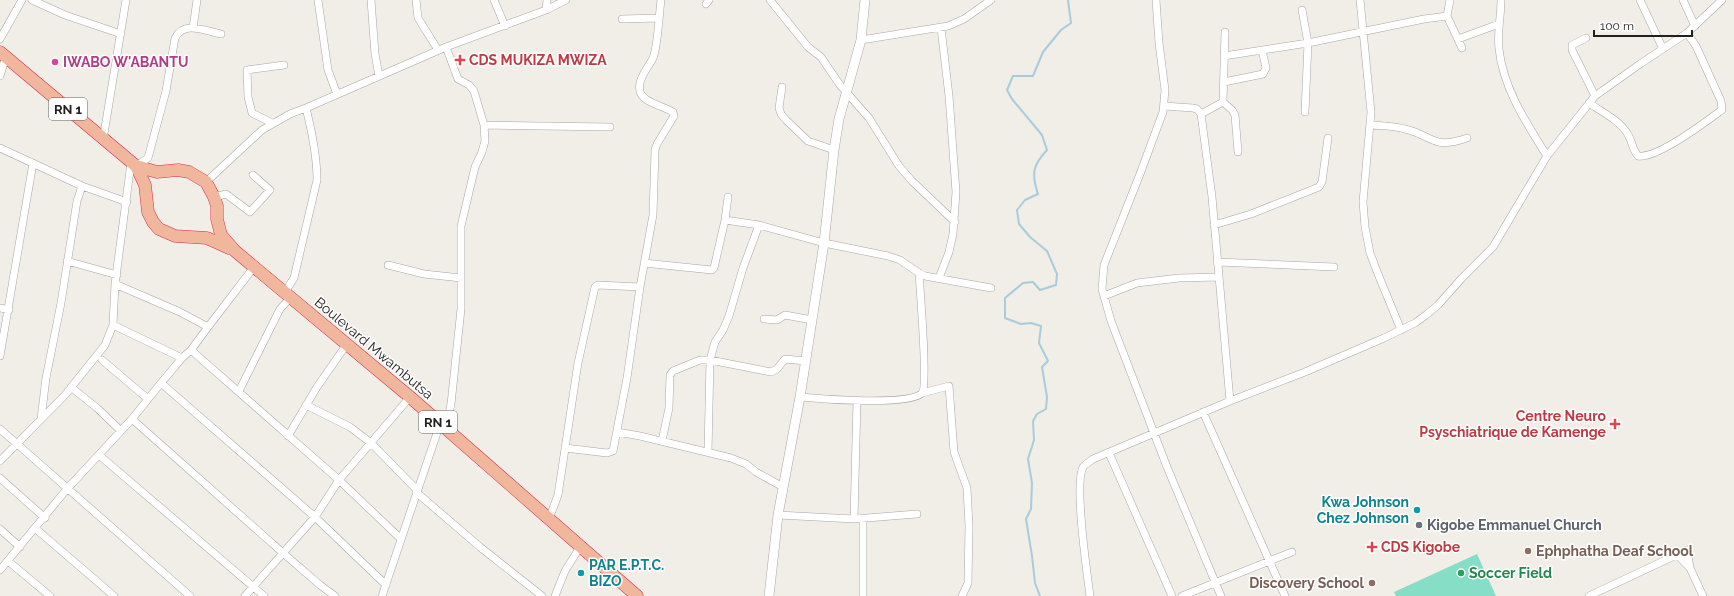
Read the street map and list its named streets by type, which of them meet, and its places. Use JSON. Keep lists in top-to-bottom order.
{
  "streets": {
    "highway": ["RN 1", "Boulevard Mwambutsa"]
  },
  "crossings": [
    ["RN 1", "Boulevard Mwambutsa"]
  ],
  "places": {
    "health": ["CDS MUKIZA MWIZA", "Centre Neuro Psyschiatrique de Kamenge", "CDS Kigobe"],
    "other": [
      "IWABO W'ABANTU",
      "Kwa Johnson Chez Johnson",
      "Kigobe Emmanuel Church",
      "Ephphatha Deaf School",
      "PAR E.P.T.C. BIZO",
      "Soccer Field",
      "Discovery School"
    ]
  },
  "scale_bar": "100 m"
}
